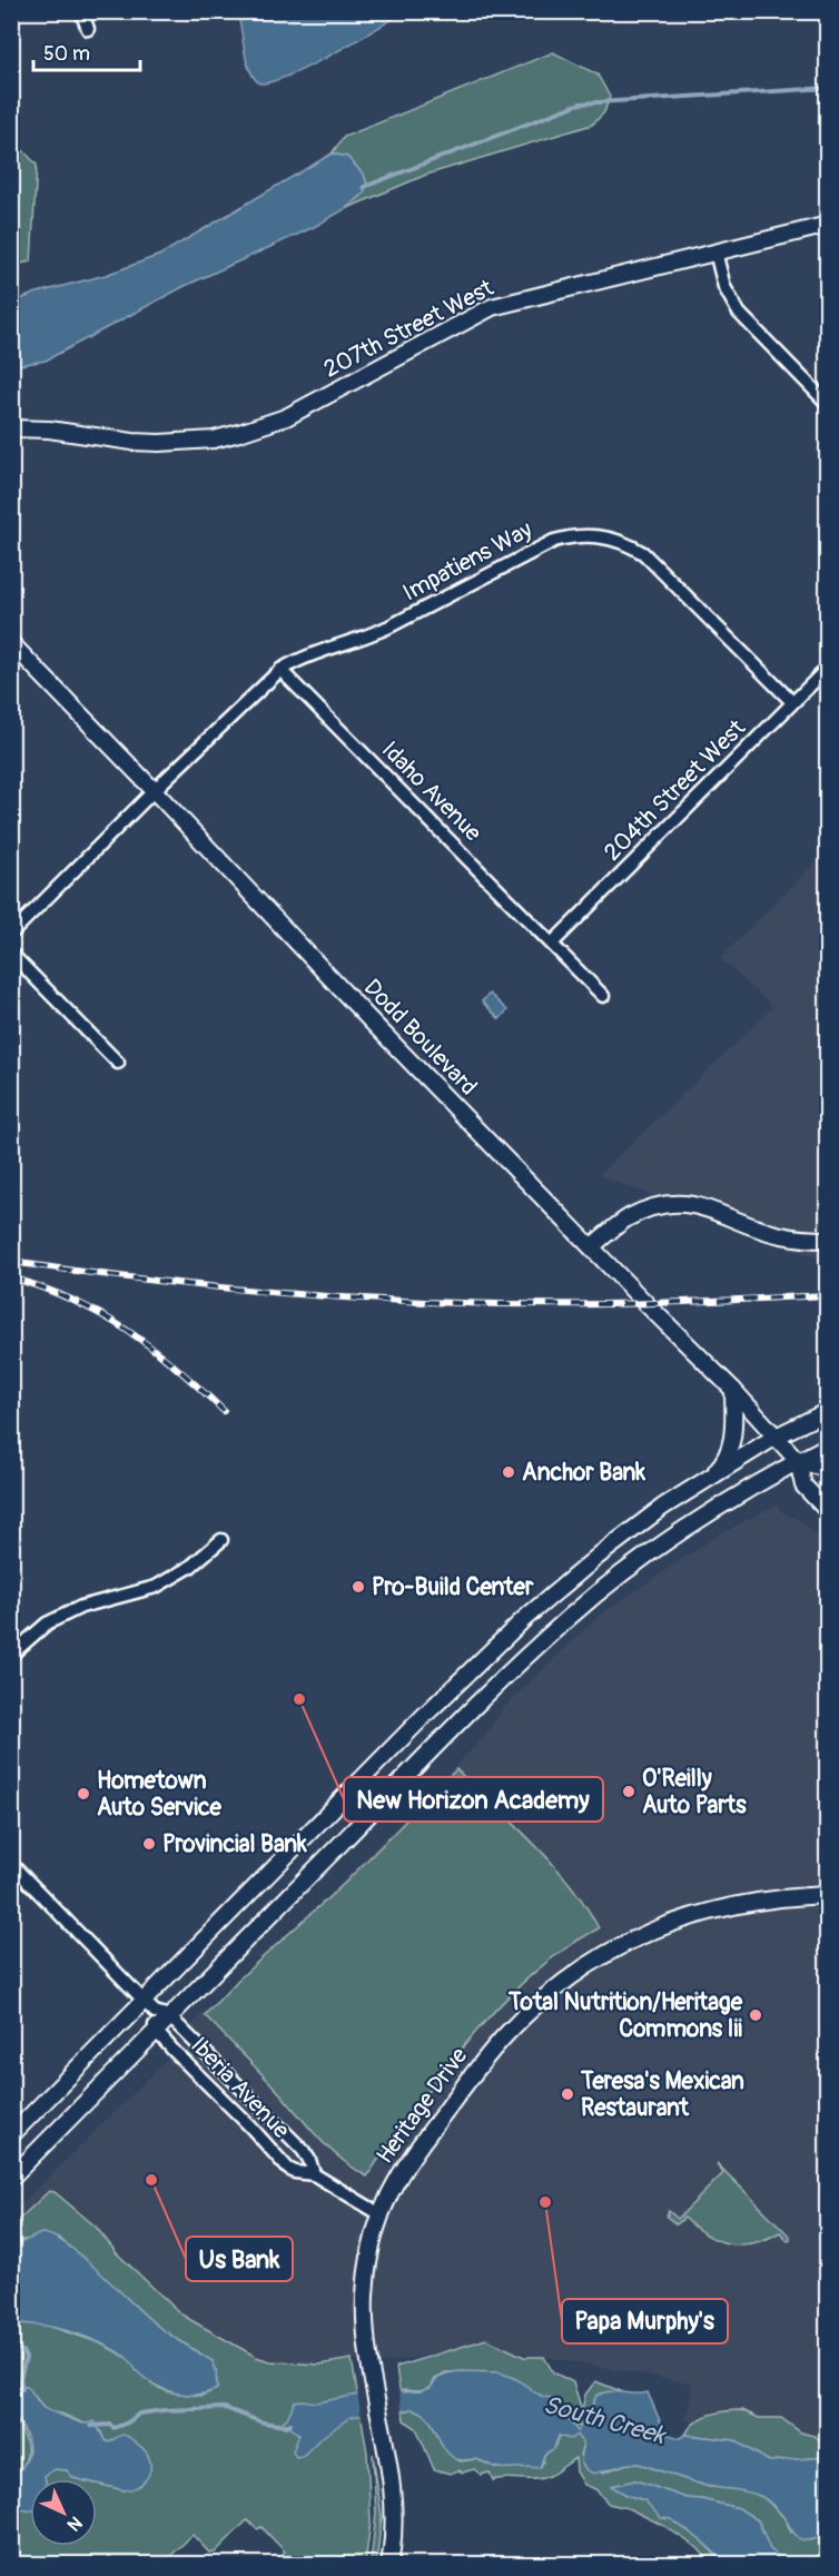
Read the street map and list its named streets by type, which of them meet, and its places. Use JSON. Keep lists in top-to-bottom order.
{
  "streets": {
    "main road": ["207th Street West", "Dodd Boulevard", "Heritage Drive"],
    "street": [
      "Impatiens Way",
      "204th Street West",
      "Idaho Avenue",
      "Iberia Avenue"
    ]
  },
  "crossings": [
    ["Impatiens Way", "204th Street West"],
    ["Impatiens Way", "Idaho Avenue"],
    ["Impatiens Way", "Dodd Boulevard"],
    ["204th Street West", "Idaho Avenue"],
    ["Iberia Avenue", "Heritage Drive"]
  ],
  "water": ["South Creek"],
  "places": [
    "Anchor Bank",
    "Pro-Build Center",
    "New Horizon Academy",
    "O'Reilly Auto Parts",
    "Hometown Auto Service",
    "Provincial Bank",
    "Total Nutrition/Heritage Commons Iii",
    "Teresa's Mexican Restaurant",
    "Us Bank",
    "Papa Murphy's"
  ],
  "scale_bar": "50 m",
  "north": "bottom right"
}
